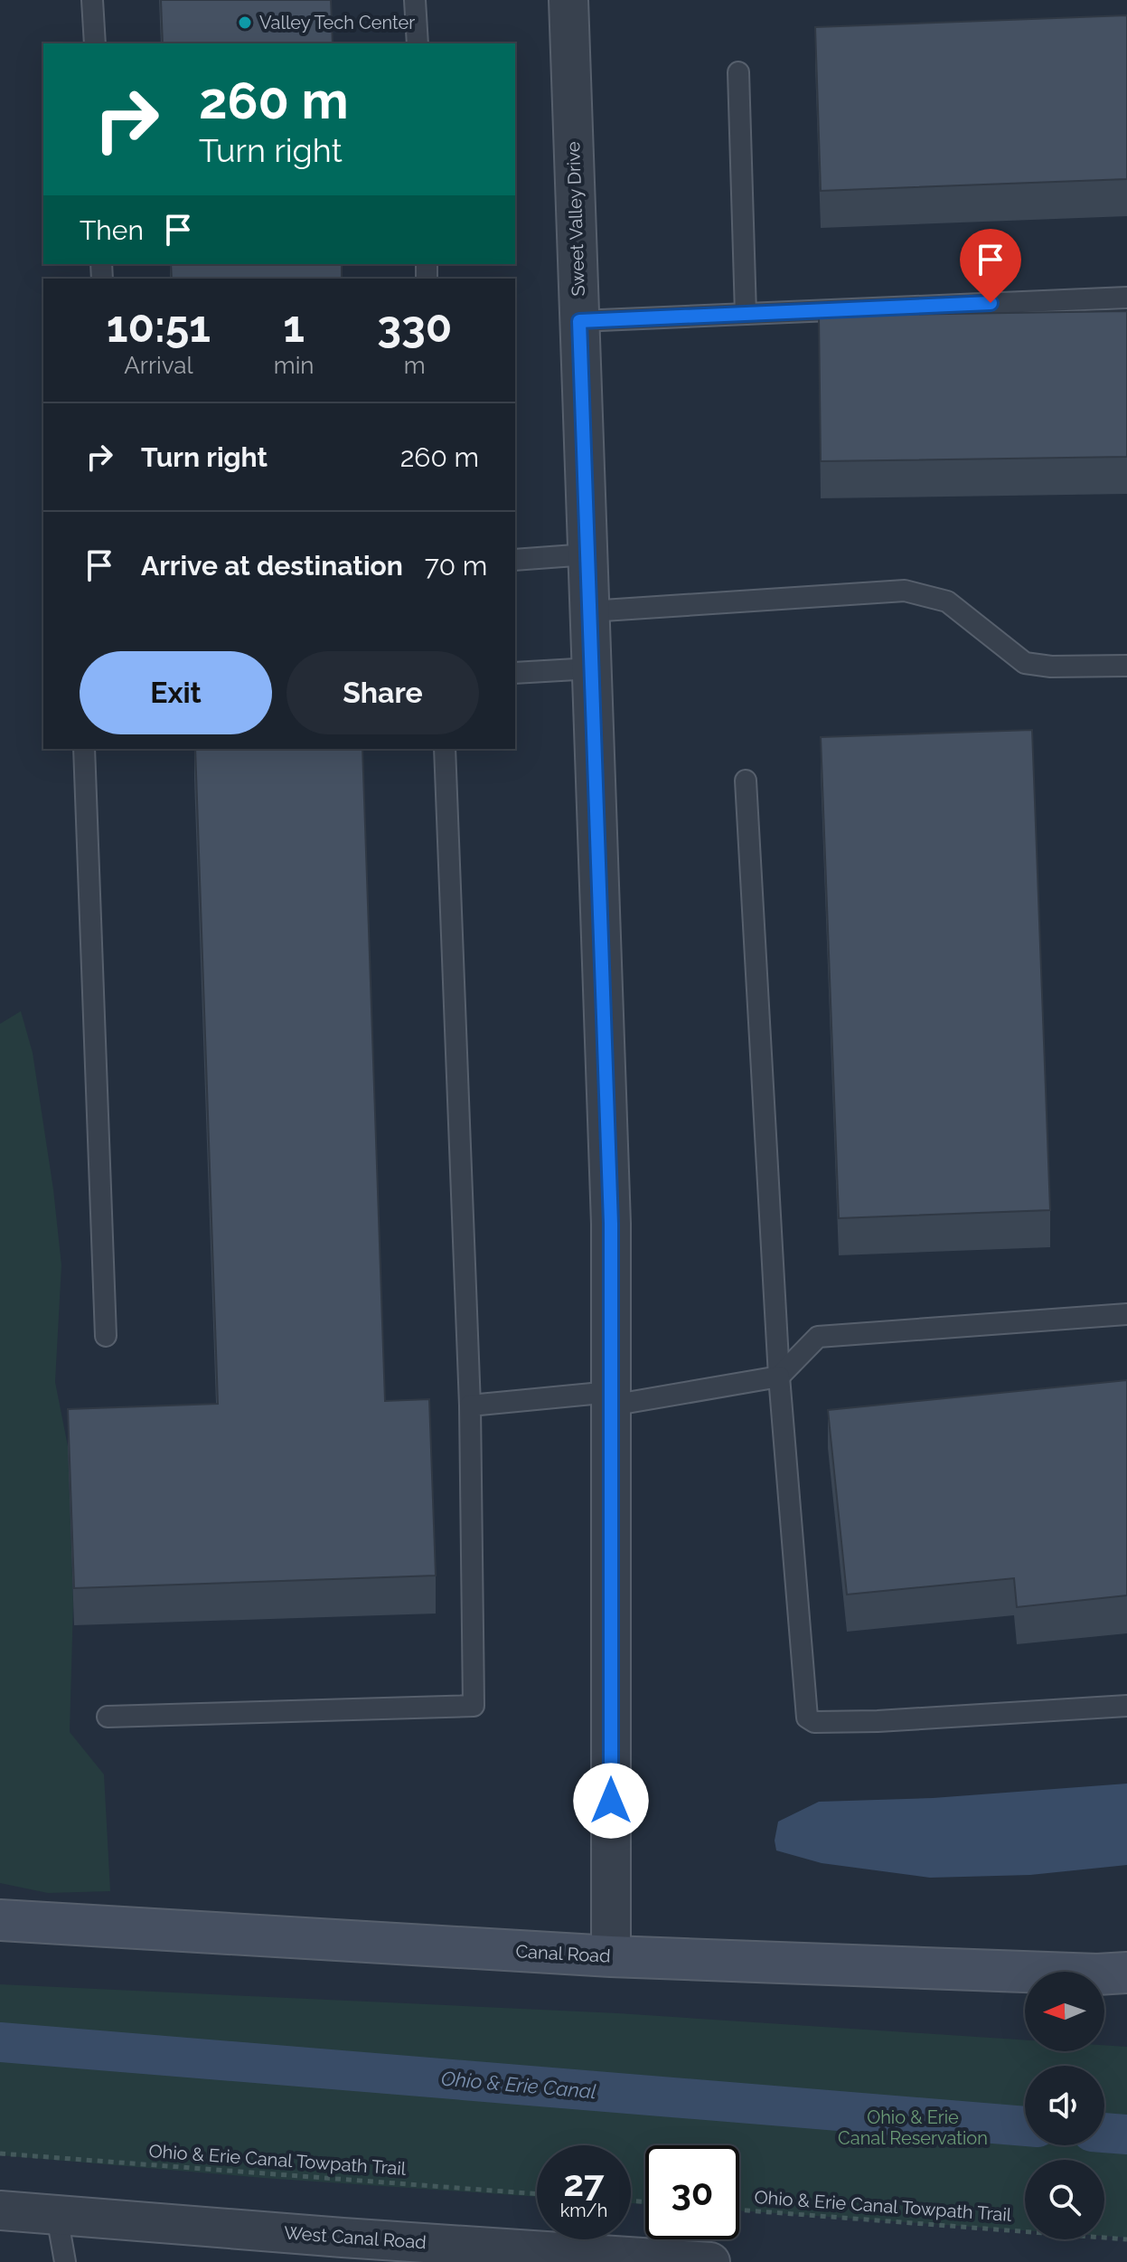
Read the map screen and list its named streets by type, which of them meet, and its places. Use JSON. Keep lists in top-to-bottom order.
{
  "streets": {
    "main road": ["Canal Road"],
    "street": ["Sweet Valley Drive", "West Canal Road"],
    "path": ["Ohio & Erie Canal Towpath Trail"]
  },
  "crossings": [
    ["Sweet Valley Drive", "Canal Road"]
  ],
  "water": ["Ohio & Erie Canal"],
  "parks": ["Ohio & Erie Canal Reservation"],
  "places": ["Valley Tech Center"],
  "north": "left",
  "page": {
    "turn": ["260 m", "Turn right"],
    "then": "Then",
    "eta": [
      "10:51",
      "Arrival",
      "1",
      "min",
      "330",
      "m"
    ],
    "list": [
      {
        "name": "Turn right",
        "value": "260 m"
      },
      {
        "name": "Arrive at destination",
        "value": "70 m"
      }
    ],
    "buttons": ["Exit", "Share"],
    "speed": "27 km/h",
    "limit": "30"
  }
}
